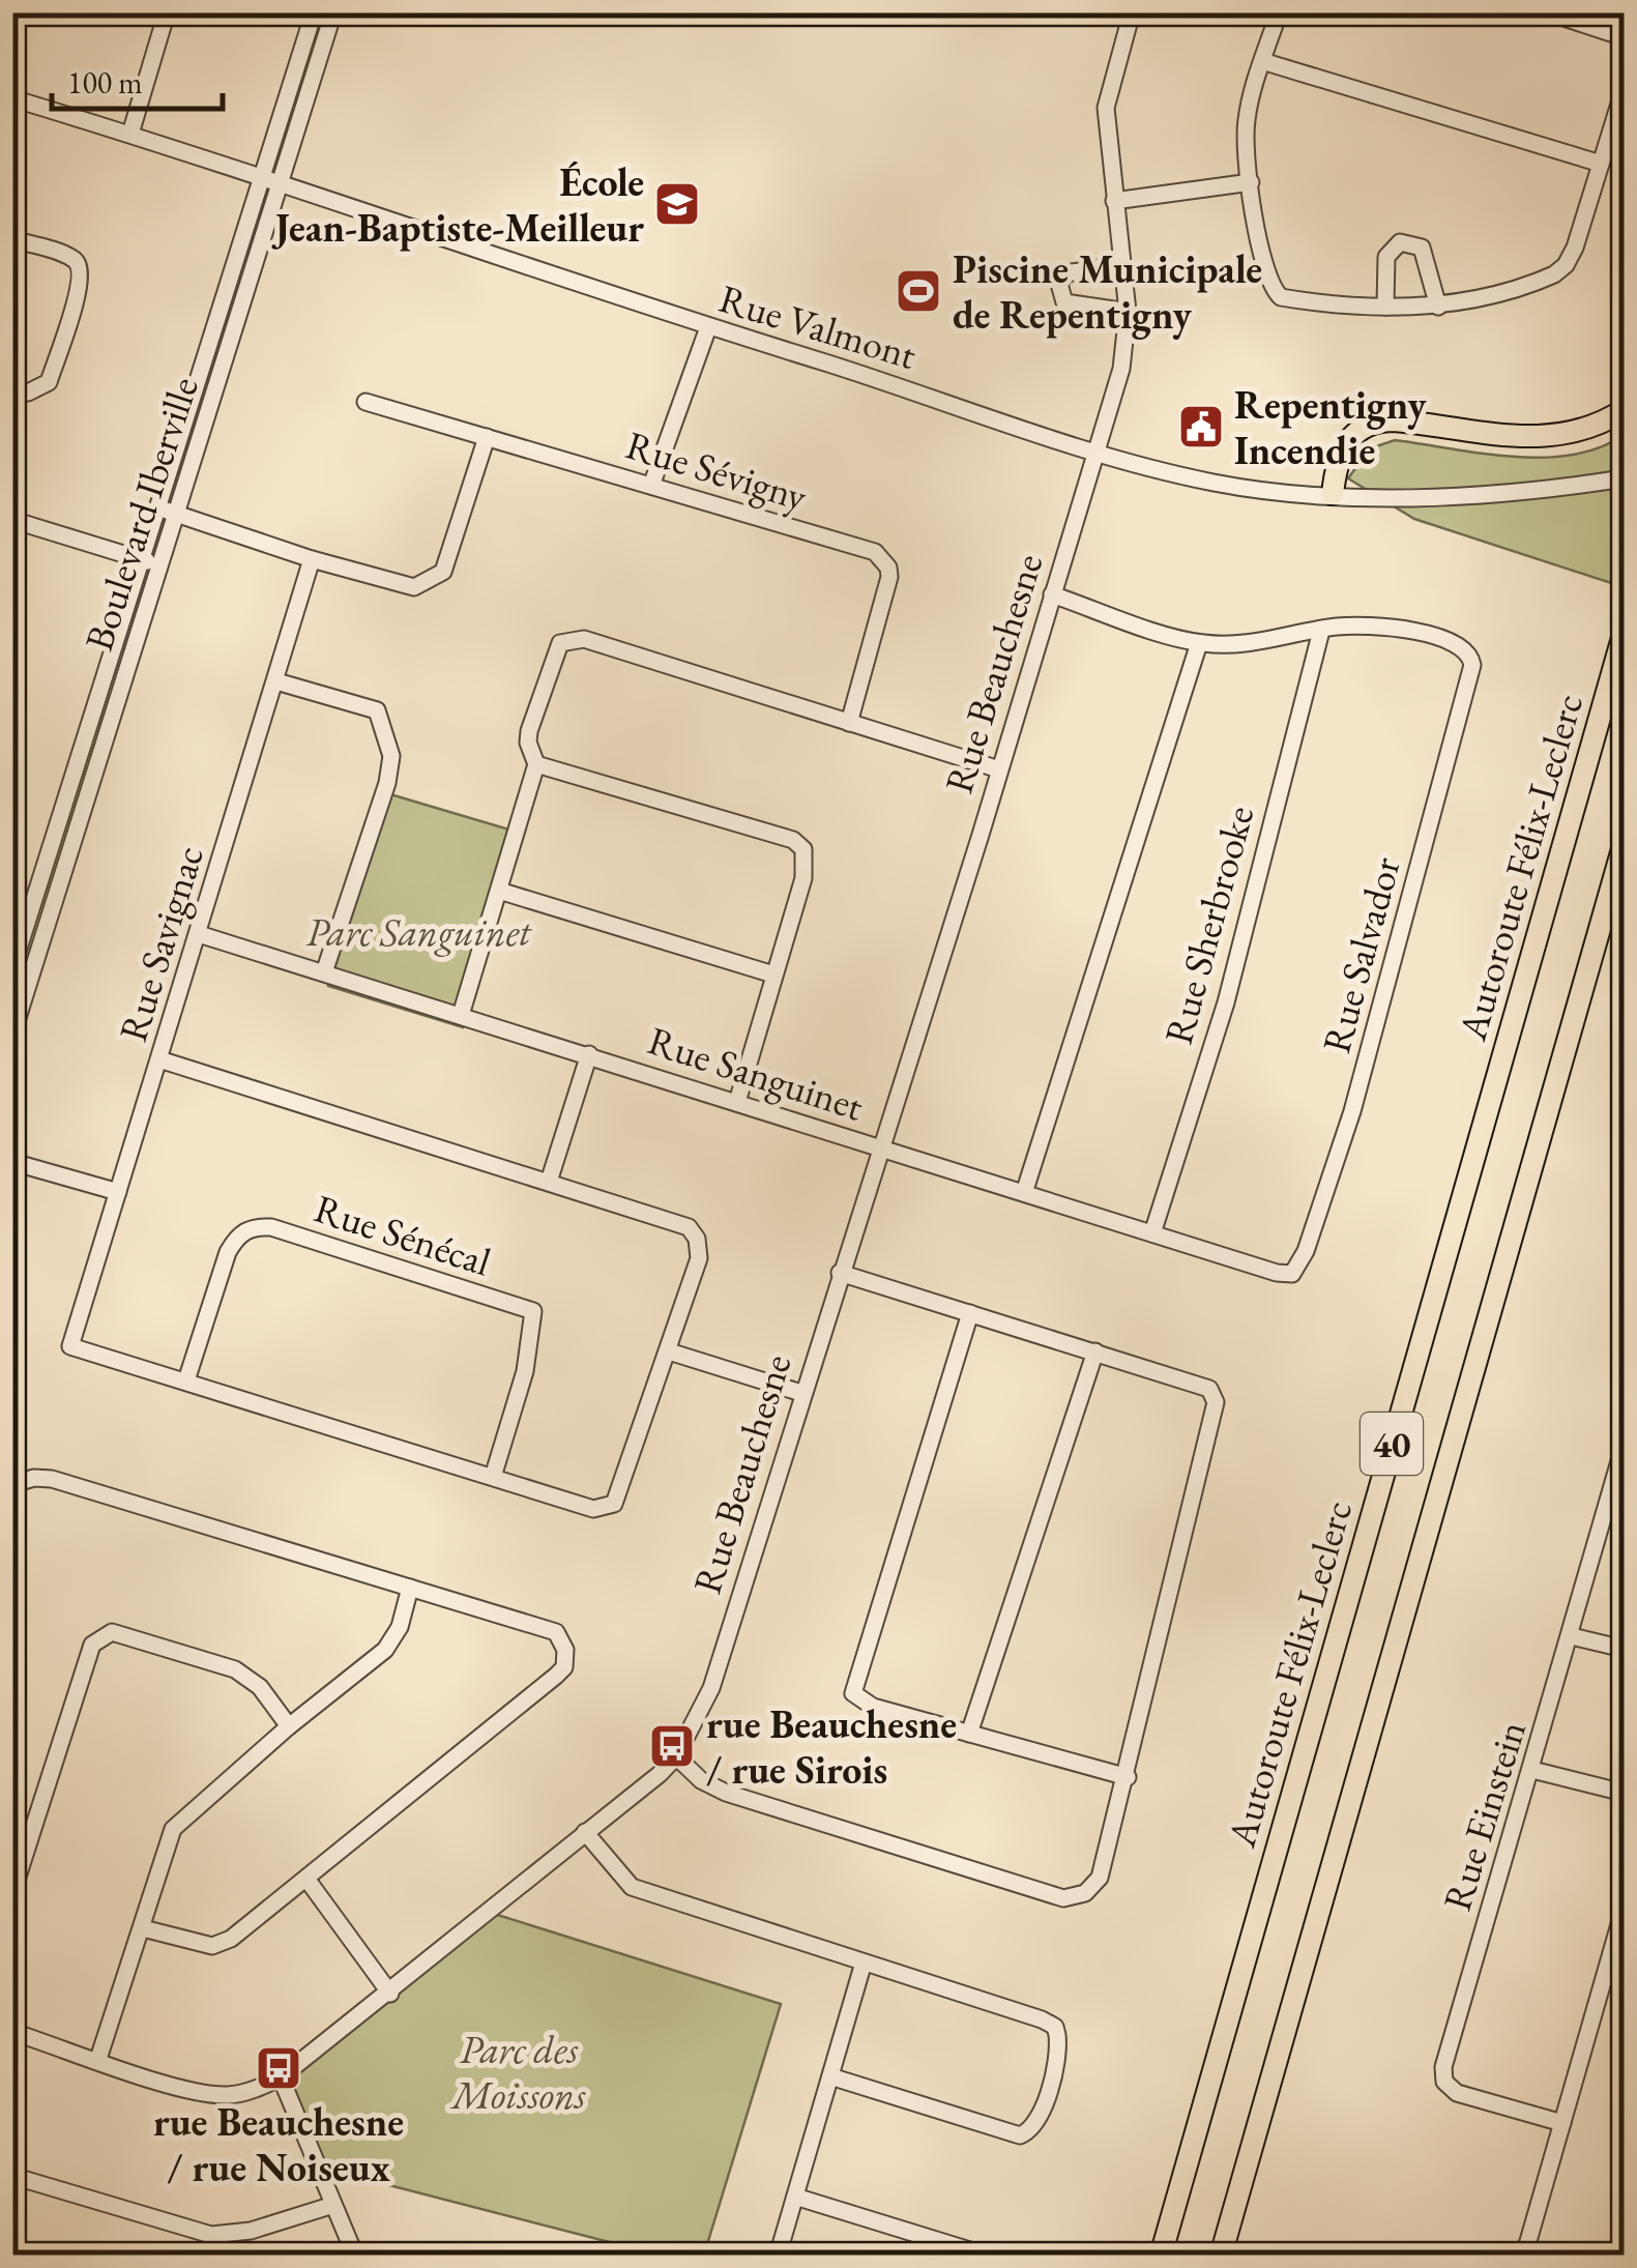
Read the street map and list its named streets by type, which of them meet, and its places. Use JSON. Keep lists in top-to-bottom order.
{
  "streets": {
    "highway": ["Autoroute Félix-Leclerc", "40"],
    "street": [
      "Rue Valmont",
      "Rue Sévigny",
      "Boulevard Iberville",
      "Rue Beauchesne",
      "Rue Sherbrooke",
      "Rue Savignac",
      "Rue Salvador",
      "Rue Sanguinet",
      "Rue Sénécal",
      "Rue Einstein"
    ]
  },
  "crossings": [
    ["Rue Valmont", "Boulevard Iberville"],
    ["Rue Valmont", "Rue Beauchesne"],
    ["Rue Beauchesne", "Rue Sanguinet"],
    ["Rue Sherbrooke", "Rue Salvador"],
    ["Rue Sherbrooke", "Rue Sanguinet"],
    ["Rue Savignac", "Rue Sanguinet"],
    ["Rue Savignac", "Rue Sénécal"],
    ["Rue Salvador", "Rue Sanguinet"]
  ],
  "parks": ["Parc Sanguinet", "Parc des Moissons"],
  "places": {
    "school or university": ["École Jean-Baptiste-Meilleur"],
    "sports": ["Piscine Municipale de Repentigny"],
    "public building": ["Repentigny Incendie"],
    "bus stop": ["rue Beauchesne / rue Sirois", "rue Beauchesne / rue Noiseux"]
  },
  "scale_bar": "100 m"
}
